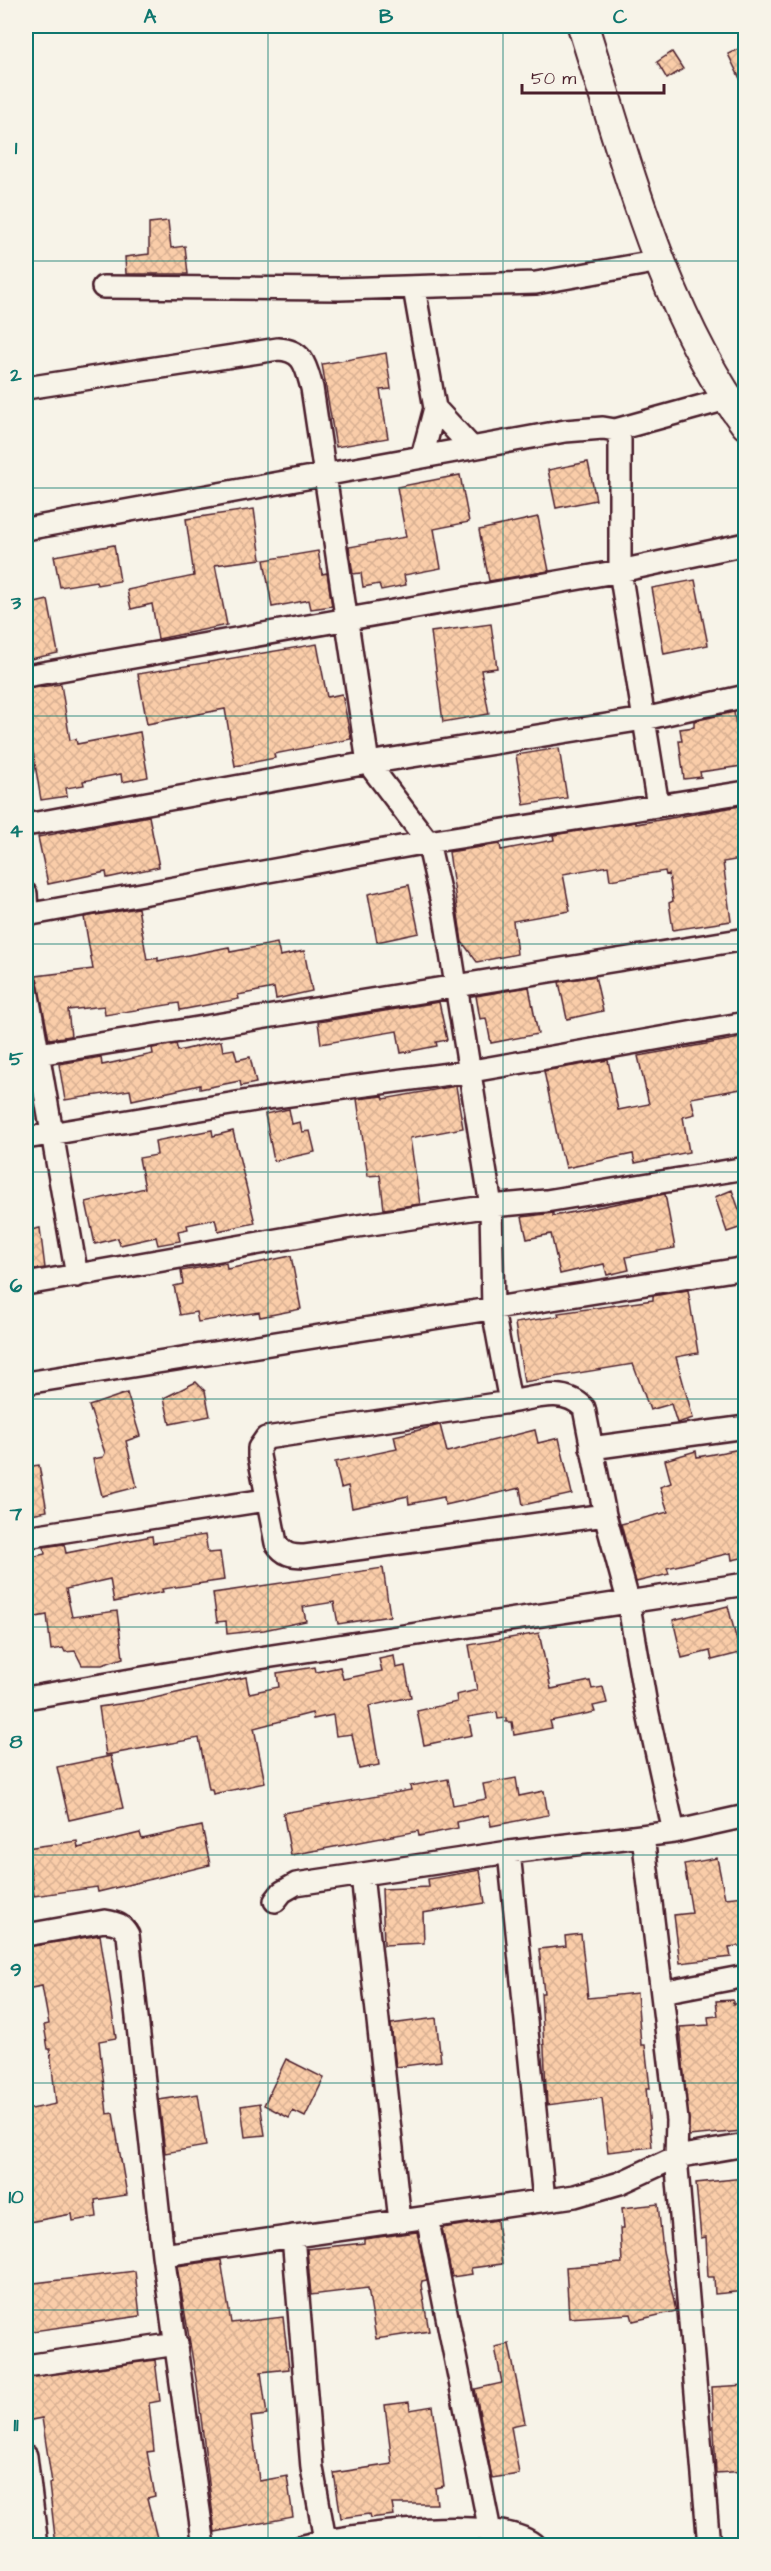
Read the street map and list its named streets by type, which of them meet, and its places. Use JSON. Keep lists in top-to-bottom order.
{
  "scale_bar": "50 m",
  "grid": {
    "columns": ["A", "B", "C"],
    "rows": [
      "1",
      "2",
      "3",
      "4",
      "5",
      "6",
      "7",
      "8",
      "9",
      "10",
      "11"
    ]
  }
}
